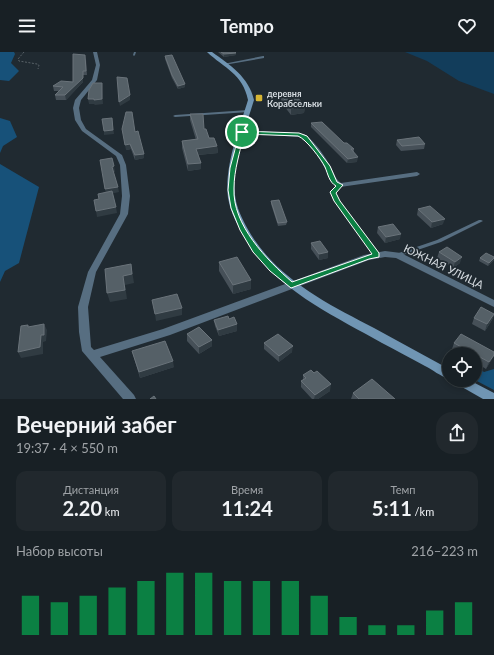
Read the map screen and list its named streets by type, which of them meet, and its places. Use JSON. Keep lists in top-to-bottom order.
{
  "streets": {
    "street": ["ЮЖНАЯ УЛИЦА"]
  },
  "places": {
    "transit": ["деревня Корабсельки"]
  },
  "page": {
    "header": "Tempo",
    "heading": ["Вечерний забег", "19:37 · 4 × 550 m"],
    "stats": [
      ["Дистанция", "2.20 km"],
      ["Время", "11:24"],
      ["Темп", "5:11 /km"]
    ],
    "chart": ["Набор высоты", "216–223 m"]
  }
}
